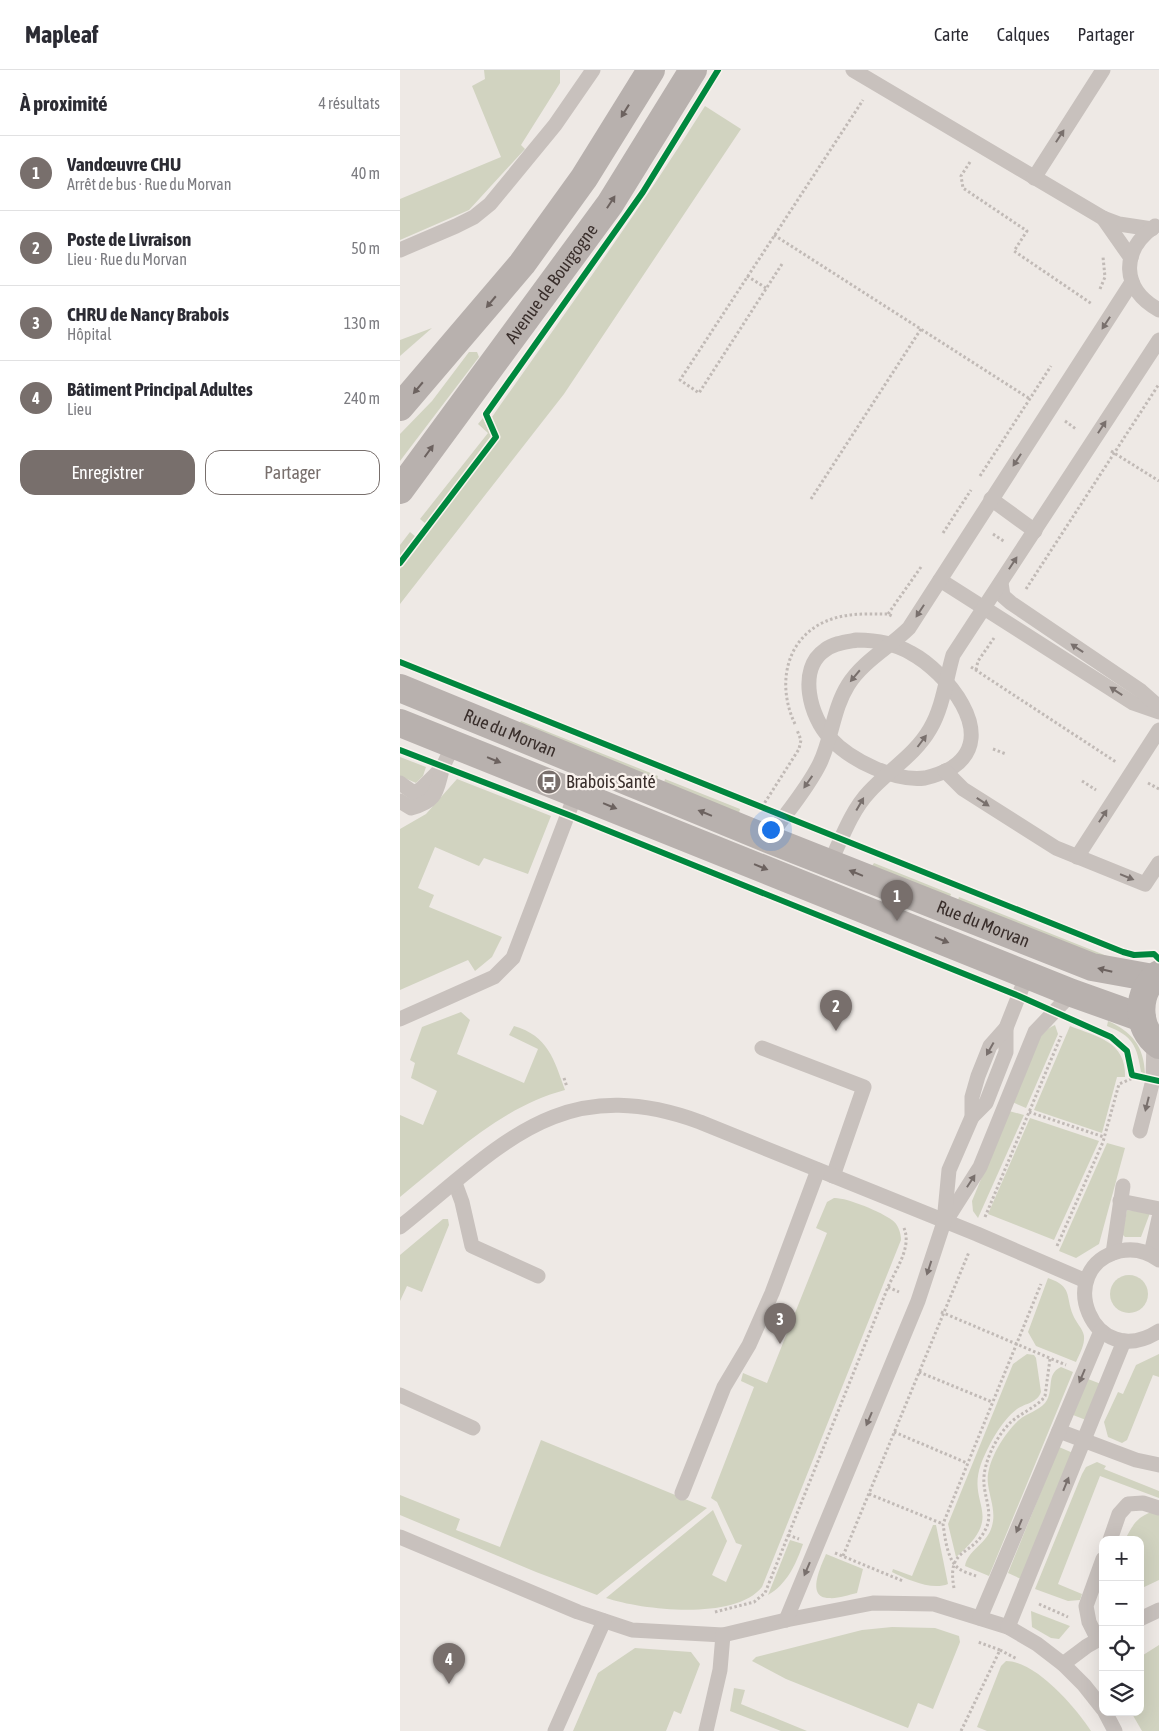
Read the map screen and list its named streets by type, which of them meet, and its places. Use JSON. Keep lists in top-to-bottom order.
{
  "streets": {
    "street": ["Avenue de Bourgogne", "Rue du Morvan"]
  },
  "places": {
    "bus stop": ["Brabois Santé"]
  },
  "page": {
    "header": "Mapleaf",
    "nav": ["Carte", "Calques", "Partager"],
    "heading": ["À proximité", "4 résultats"],
    "list": [
      {
        "mark": "1",
        "name": "Vandœuvre CHU",
        "note": "Arrêt de bus · Rue du Morvan",
        "value": "40 m"
      },
      {
        "mark": "2",
        "name": "Poste de Livraison",
        "note": "Lieu · Rue du Morvan",
        "value": "50 m"
      },
      {
        "mark": "3",
        "name": "CHRU de Nancy Brabois",
        "note": "Hôpital",
        "value": "130 m"
      },
      {
        "mark": "4",
        "name": "Bâtiment Principal Adultes",
        "note": "Lieu",
        "value": "240 m"
      }
    ],
    "buttons": ["Enregistrer", "Partager"],
    "pins": [
      "1",
      "2",
      "3",
      "4"
    ],
    "map_buttons": ["+", "−"]
  }
}
